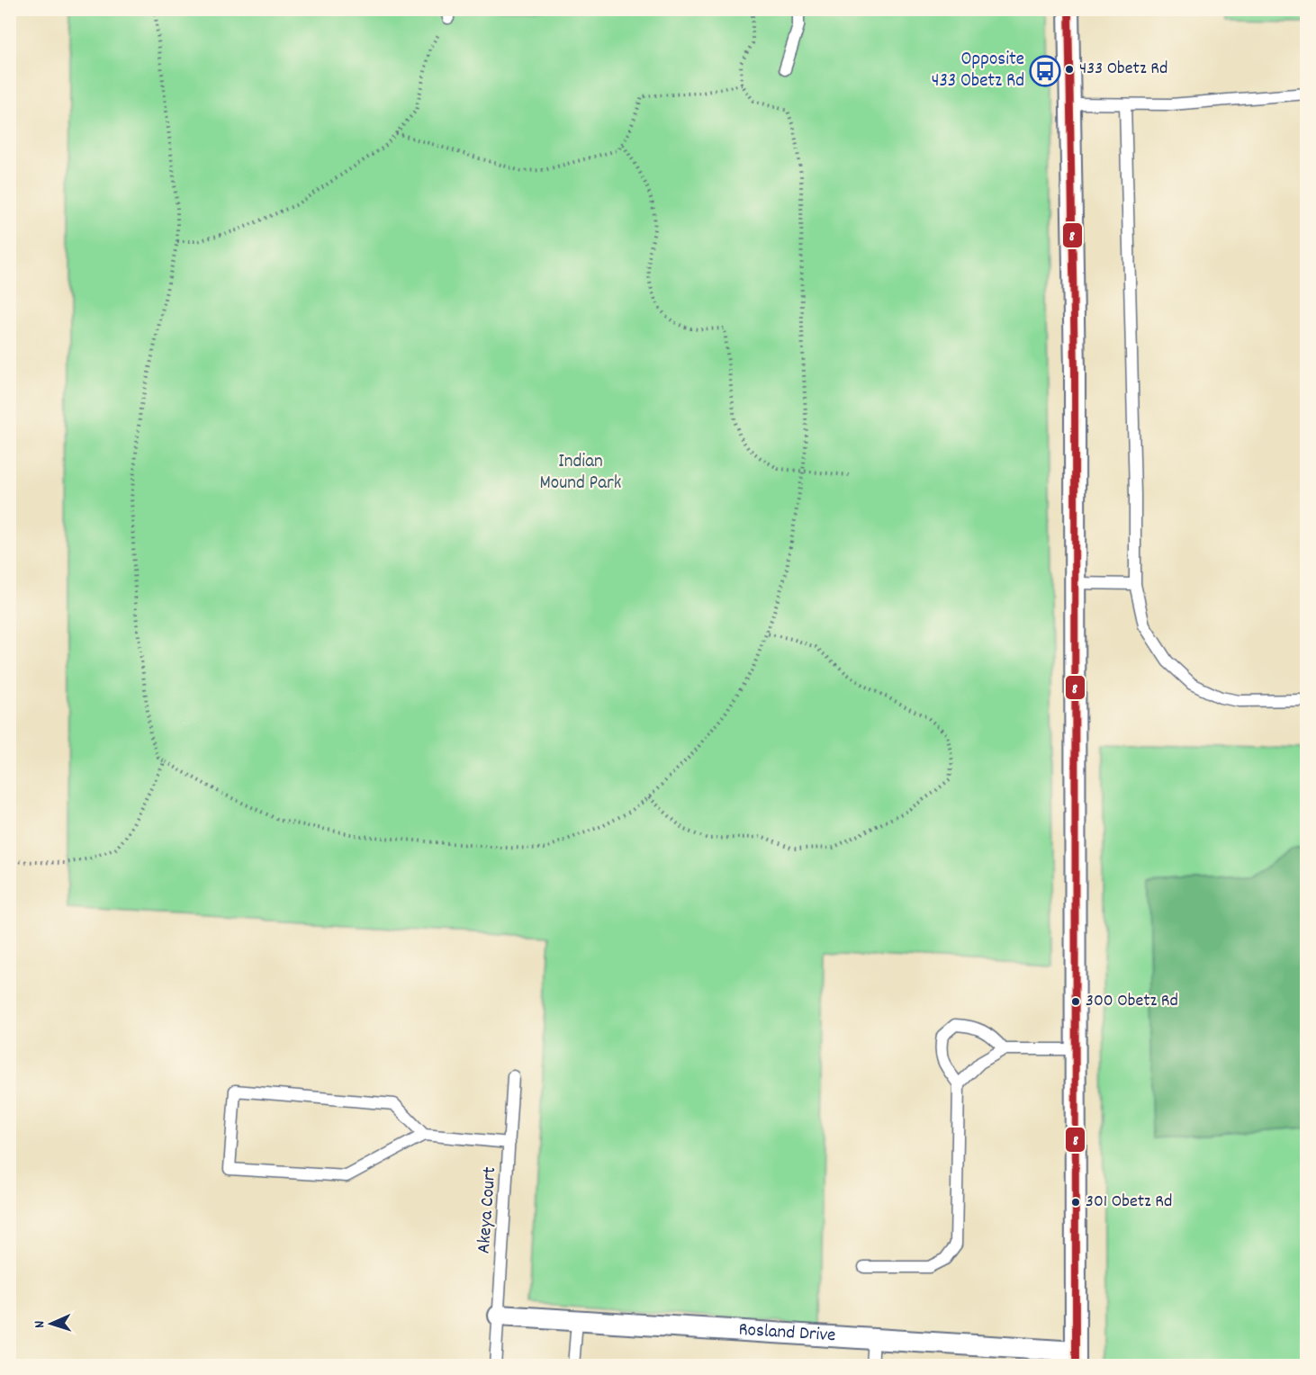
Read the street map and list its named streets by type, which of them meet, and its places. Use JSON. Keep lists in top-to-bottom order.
{
  "streets": {
    "street": ["Rosland Drive"],
    "lane": ["Akeya Court"]
  },
  "crossings": [
    ["Akeya Court", "Rosland Drive"]
  ],
  "parks": ["Indian Mound Park"],
  "places": {
    "other": ["433 Obetz Rd", "300 Obetz Rd", "301 Obetz Rd"],
    "bus stop": ["Opposite 433 Obetz Rd"]
  },
  "lines": ["transit line 8"],
  "north": "left"
}
